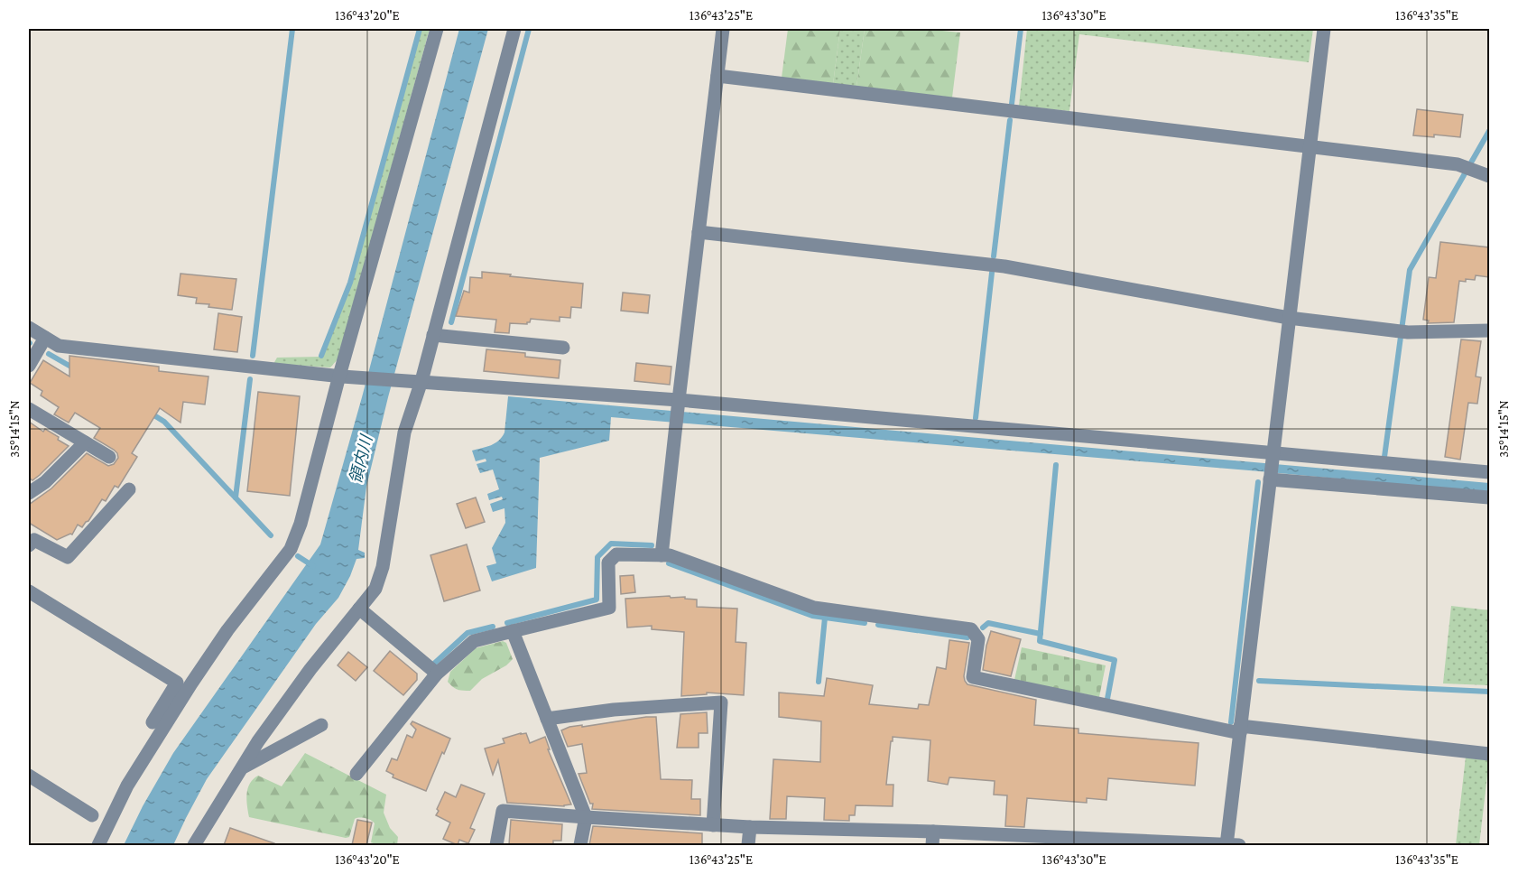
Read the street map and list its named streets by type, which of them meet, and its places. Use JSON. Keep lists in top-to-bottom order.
{
  "water": ["領内川"],
  "coordinates": [
    "136°43'20\"E",
    "136°43'25\"E",
    "136°43'30\"E",
    "136°43'35\"E",
    "35°14'15\"N"
  ]
}
